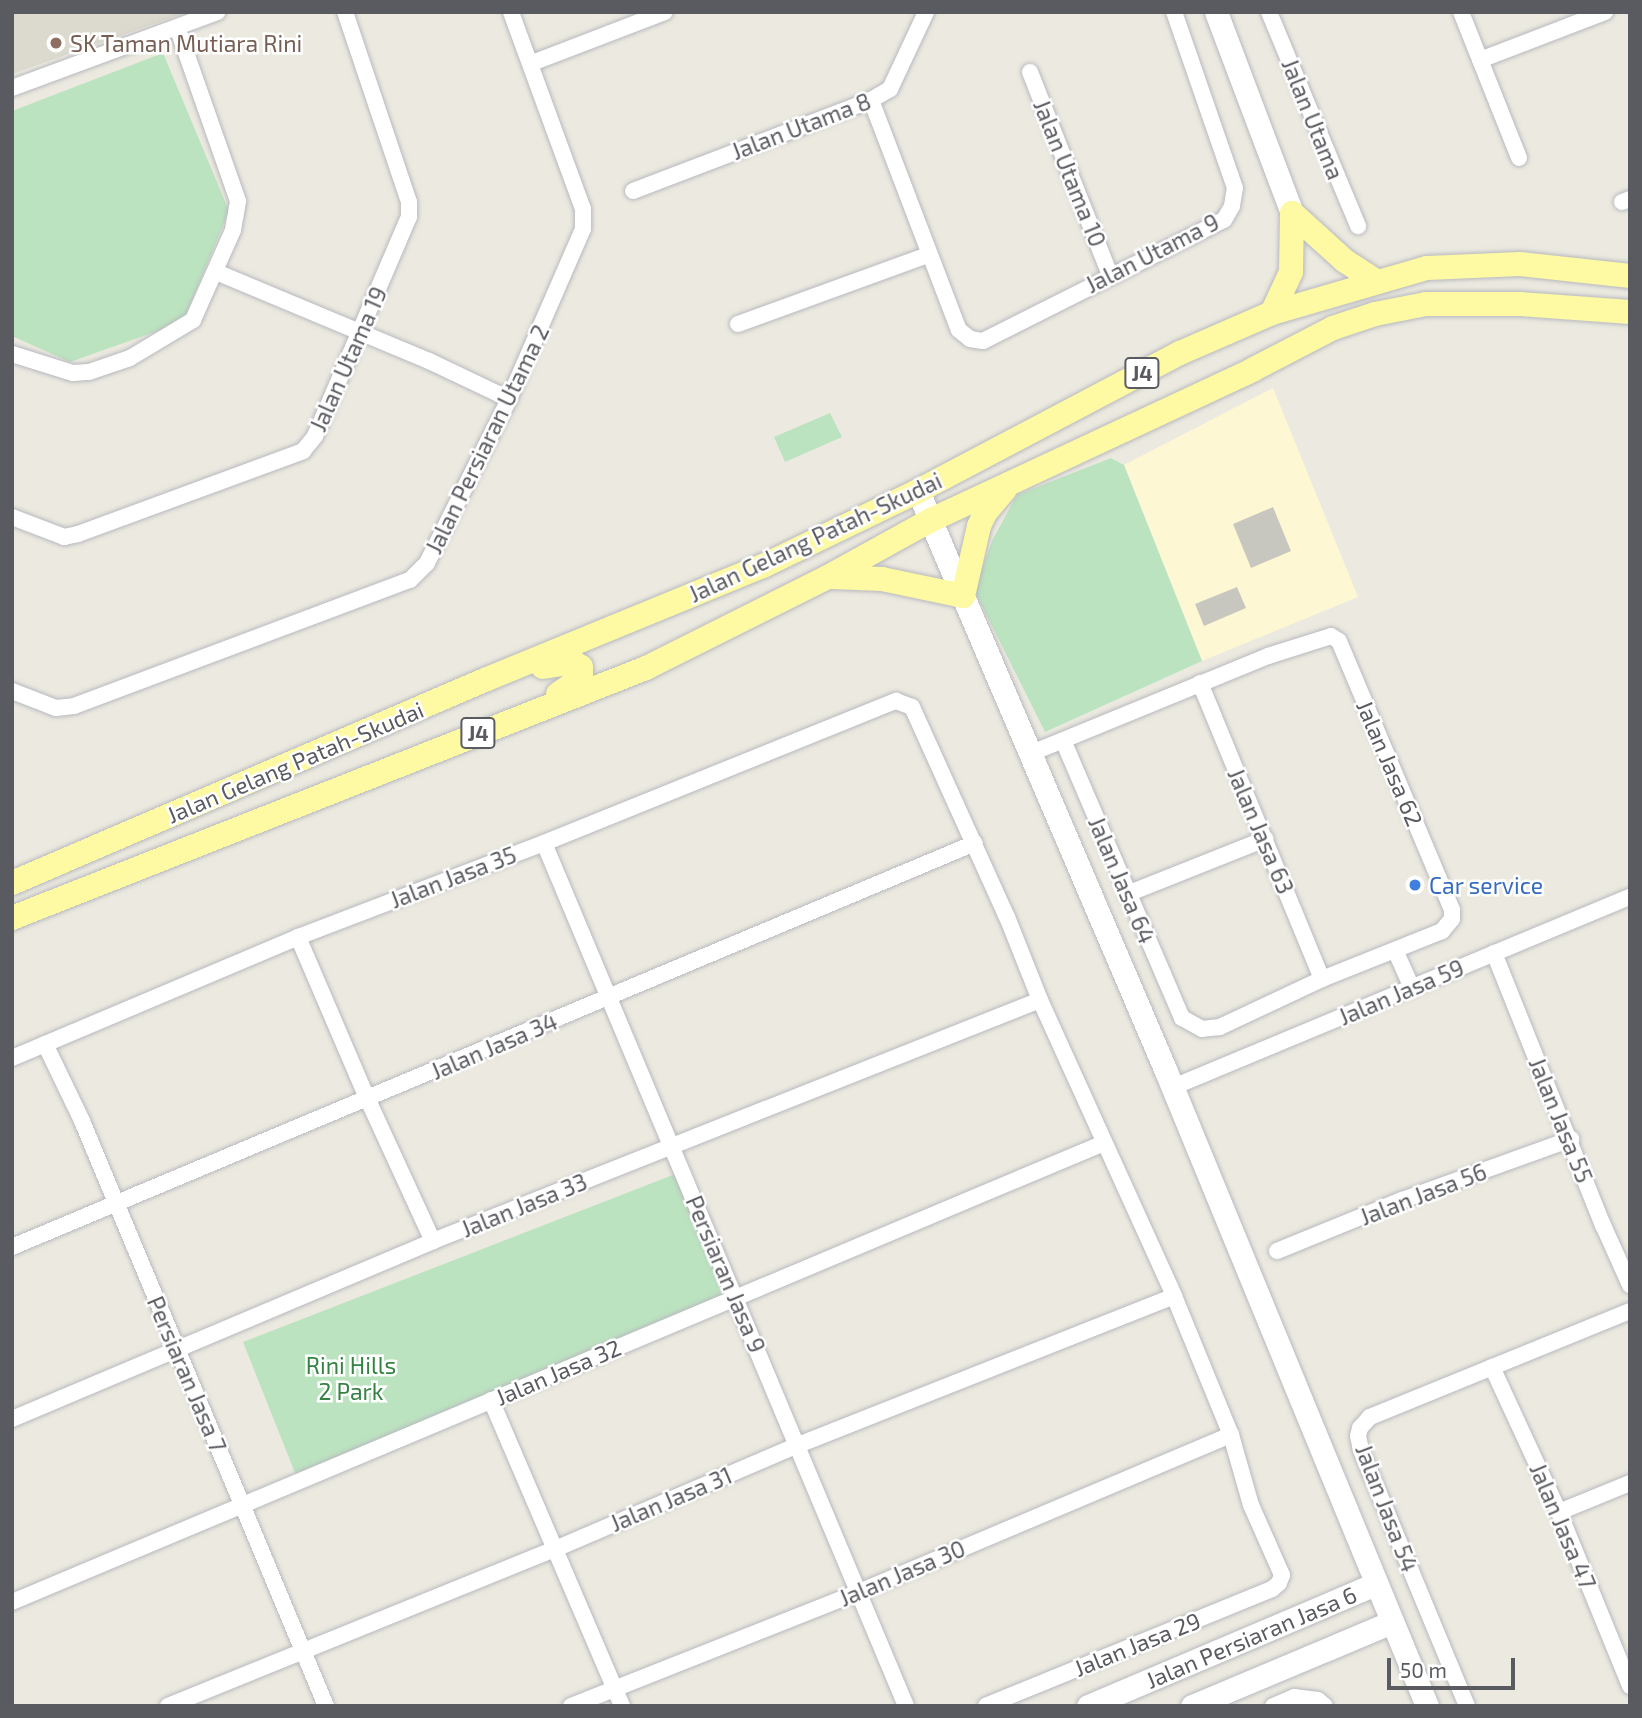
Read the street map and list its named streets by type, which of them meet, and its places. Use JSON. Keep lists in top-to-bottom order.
{
  "streets": {
    "main road": ["J4", "Jalan Gelang Patah-Skudai"],
    "street": [
      "Jalan Utama",
      "Jalan Utama 8",
      "Jalan Utama 10",
      "Jalan Utama 9",
      "Jalan Utama 19",
      "Jalan Persiaran Utama 2",
      "Jalan Jasa 62",
      "Jalan Jasa 63",
      "Jalan Jasa 35",
      "Jalan Jasa 64",
      "Jalan Jasa 59",
      "Jalan Jasa 34",
      "Jalan Jasa 55",
      "Jalan Jasa 56",
      "Jalan Jasa 33",
      "Persiaran Jasa 9",
      "Jalan Jasa 32",
      "Persiaran Jasa 7",
      "Jalan Jasa 31",
      "Jalan Jasa 54",
      "Jalan Jasa 47",
      "Jalan Jasa 30",
      "Jalan Persiaran Jasa 6",
      "Jalan Jasa 29"
    ]
  },
  "crossings": [
    ["Jalan Utama 8", "Jalan Utama 9"],
    ["Jalan Utama 10", "Jalan Utama 9"],
    ["Jalan Jasa 62", "Jalan Jasa 63"],
    ["Jalan Jasa 62", "Jalan Jasa 64"],
    ["Jalan Jasa 35", "Jalan Jasa 34"],
    ["Jalan Jasa 35", "Persiaran Jasa 9"],
    ["Jalan Jasa 35", "Persiaran Jasa 7"],
    ["Jalan Jasa 59", "Jalan Jasa 55"],
    ["Jalan Jasa 34", "Persiaran Jasa 9"],
    ["Jalan Jasa 34", "Persiaran Jasa 7"],
    ["Jalan Jasa 55", "Jalan Jasa 56"],
    ["Jalan Jasa 33", "Persiaran Jasa 9"],
    ["Jalan Jasa 33", "Persiaran Jasa 7"],
    ["Persiaran Jasa 9", "Jalan Jasa 32"],
    ["Persiaran Jasa 9", "Jalan Jasa 31"],
    ["Persiaran Jasa 9", "Jalan Jasa 30"],
    ["Jalan Jasa 32", "Persiaran Jasa 7"],
    ["Persiaran Jasa 7", "Jalan Jasa 31"],
    ["Jalan Jasa 54", "Jalan Jasa 47"],
    ["Jalan Jasa 30", "Jalan Jasa 29"]
  ],
  "parks": ["Rini Hills 2 Park"],
  "places": ["SK Taman Mutiara Rini", "Car service"],
  "scale_bar": "50 m"
}
